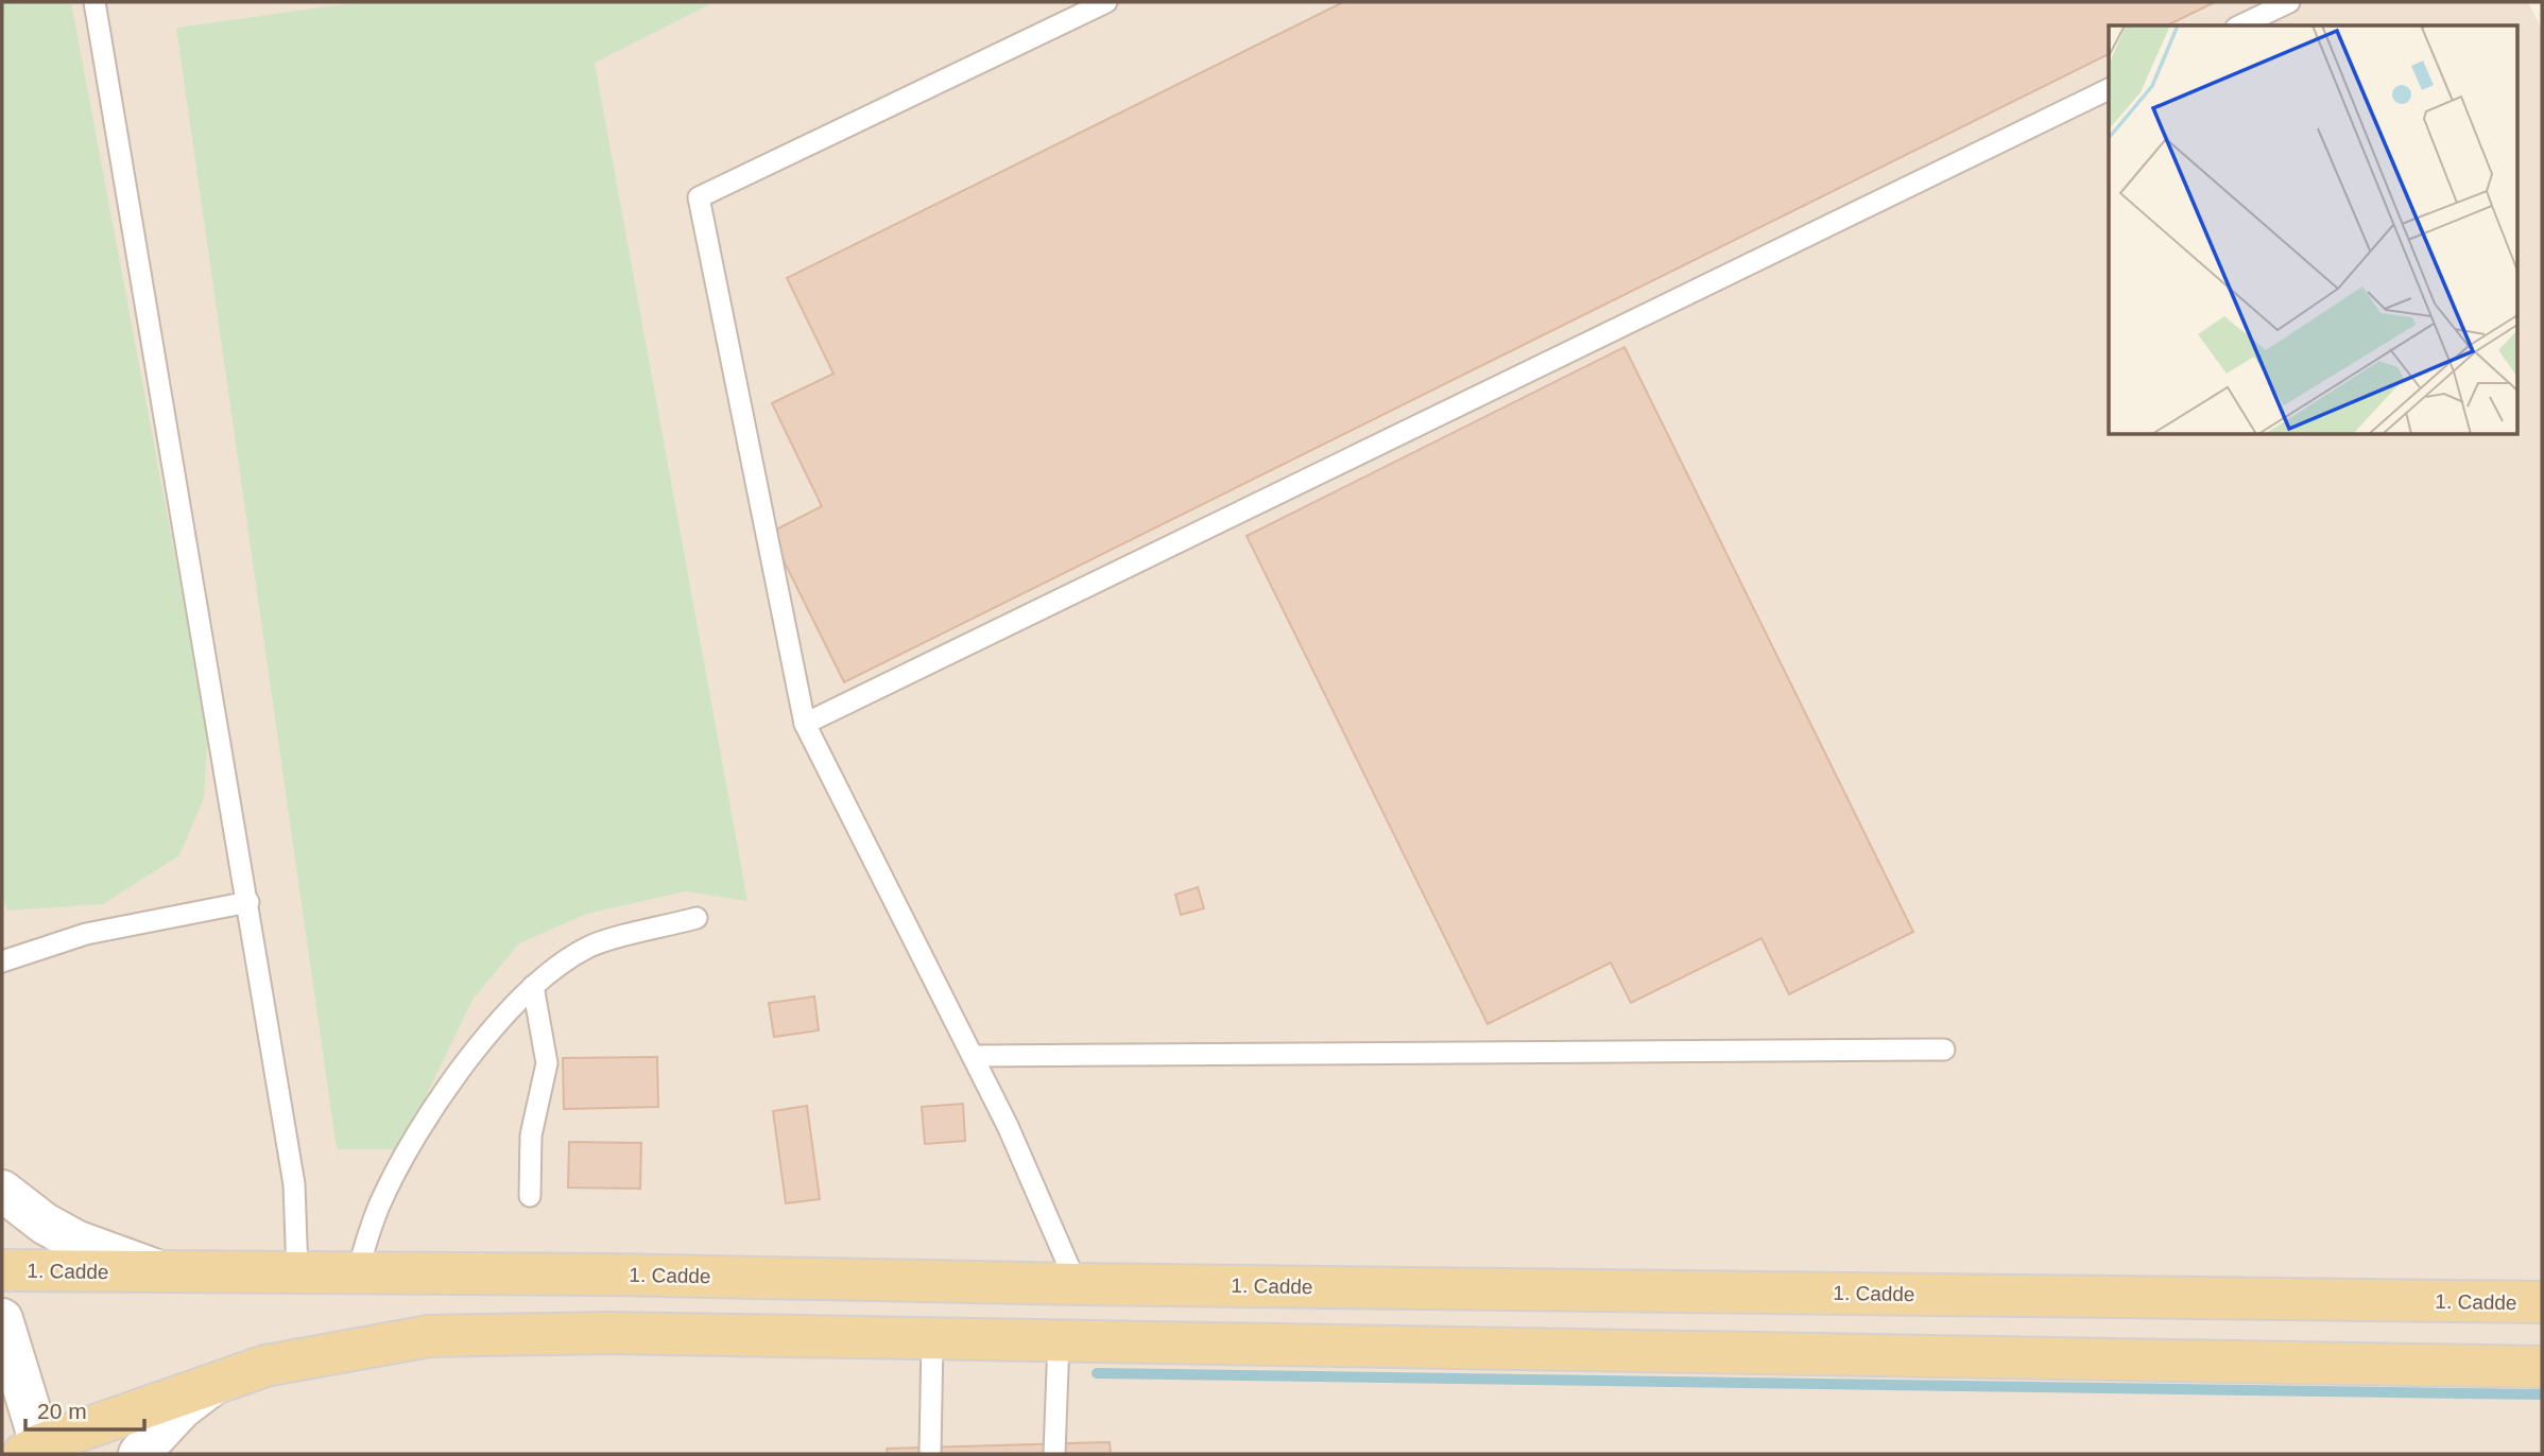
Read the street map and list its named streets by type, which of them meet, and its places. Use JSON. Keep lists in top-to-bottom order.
{
  "streets": {
    "main road": ["1. Cadde"]
  },
  "scale_bar": "20 m"
}
